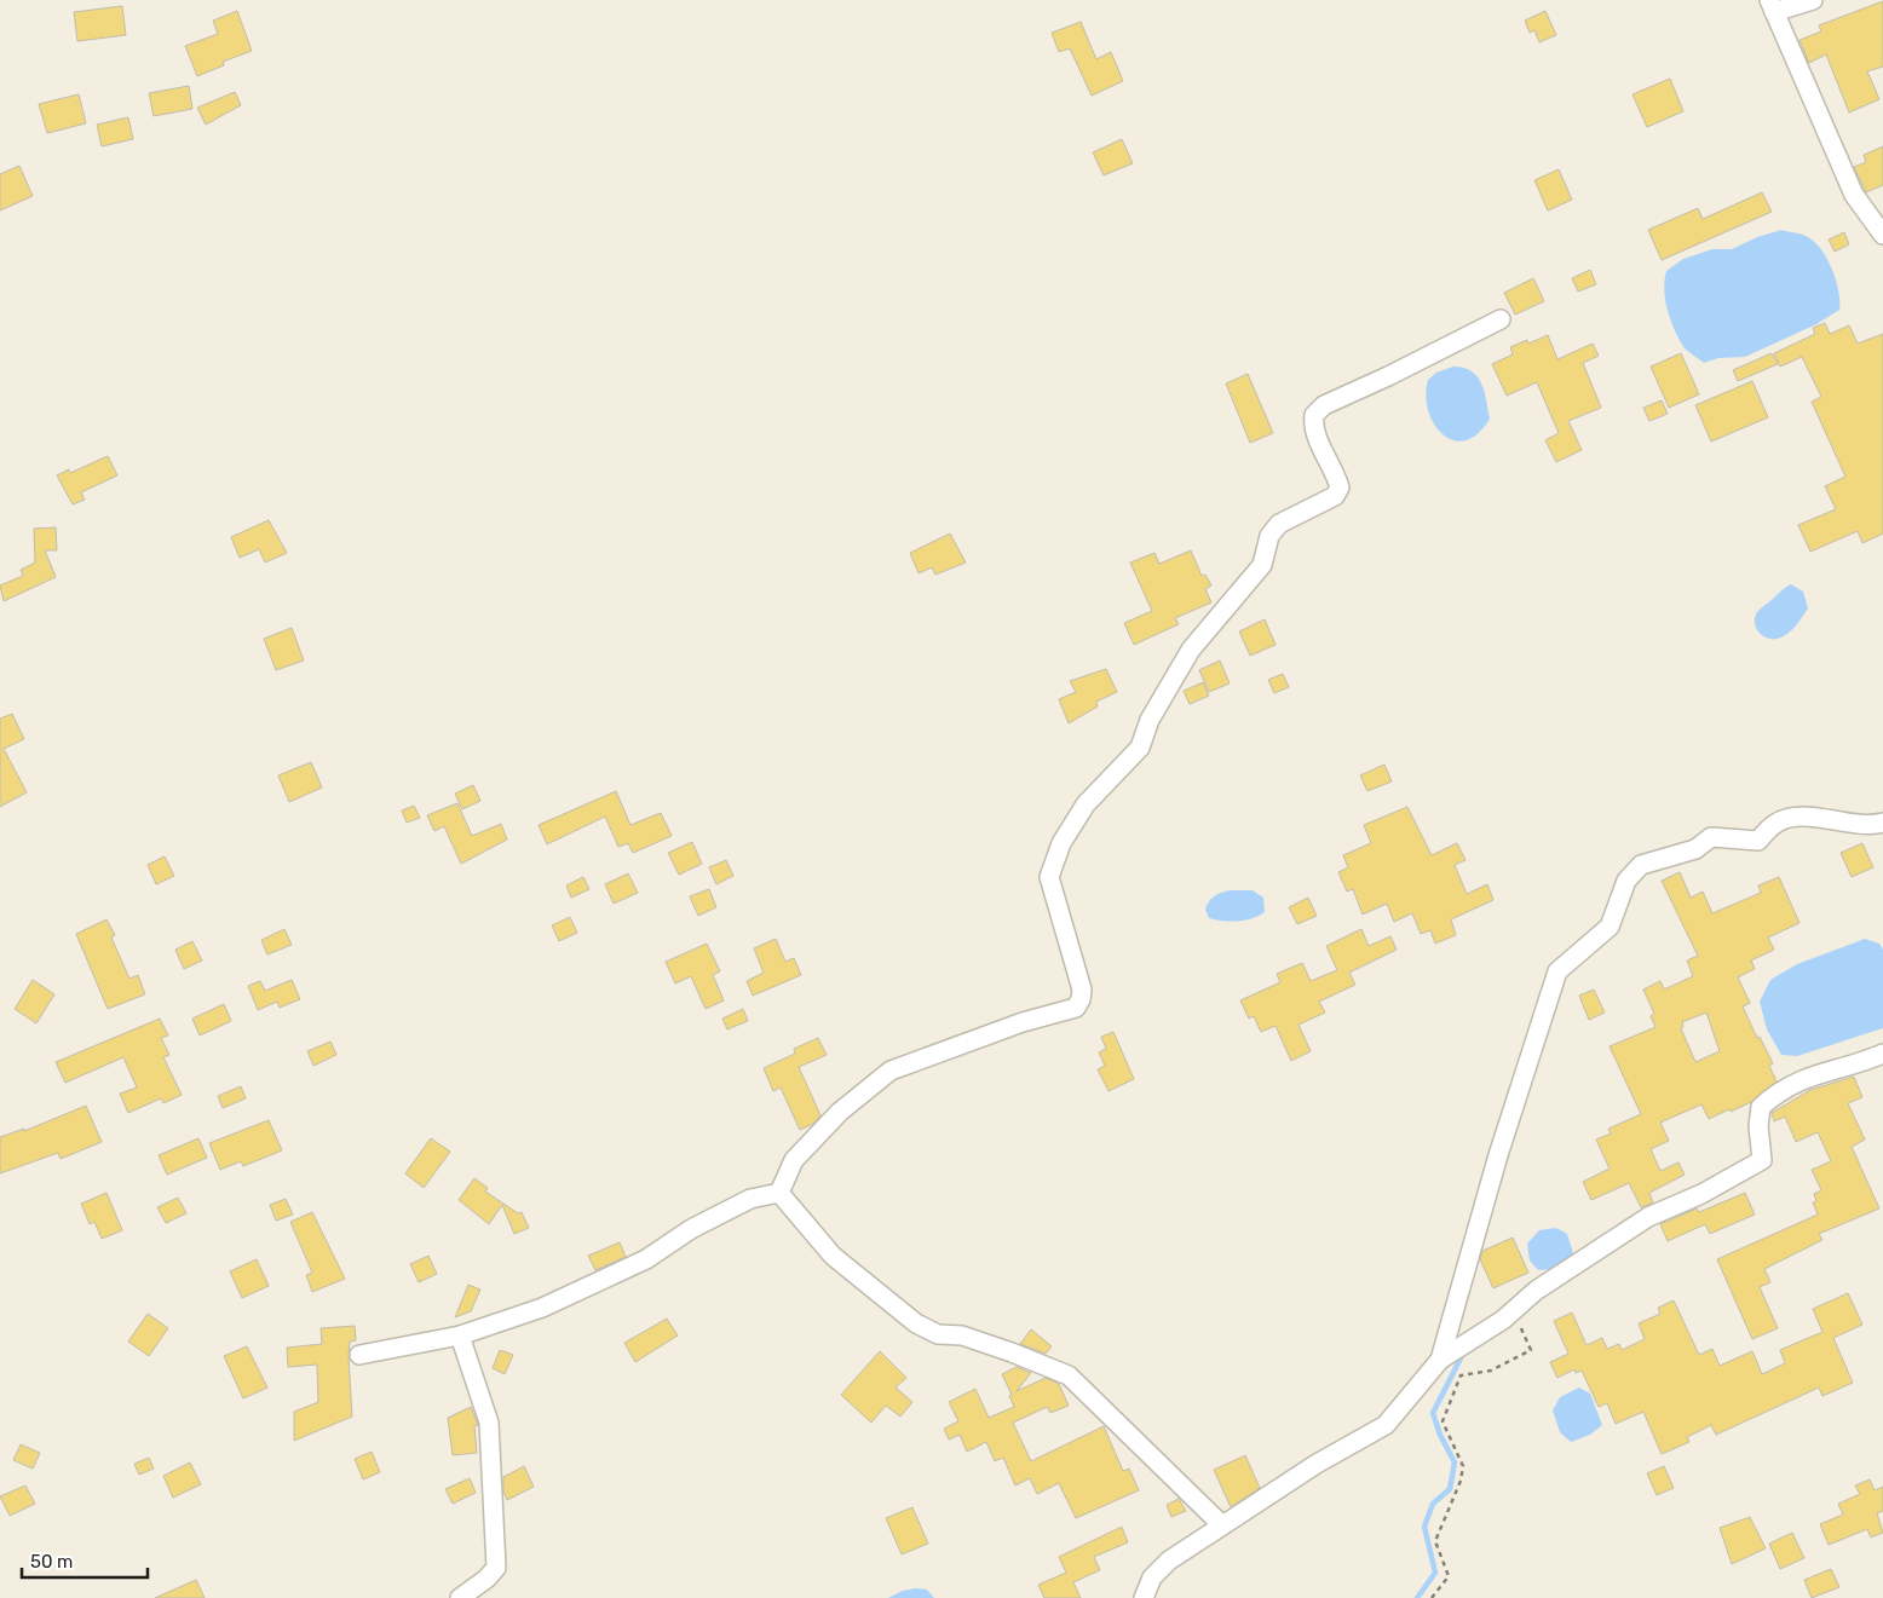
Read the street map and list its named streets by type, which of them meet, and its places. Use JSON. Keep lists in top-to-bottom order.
{
  "scale_bar": "50 m"
}
